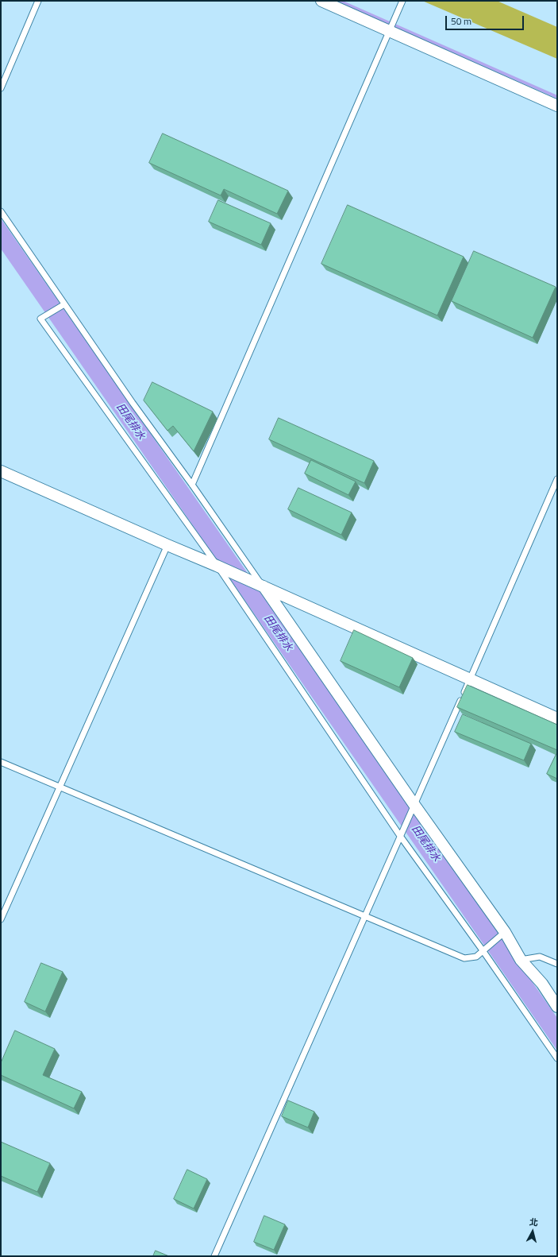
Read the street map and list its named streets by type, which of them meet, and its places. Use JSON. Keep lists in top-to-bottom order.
{
  "water": ["田尾排水"],
  "scale_bar": "50 m",
  "north": "top"
}
